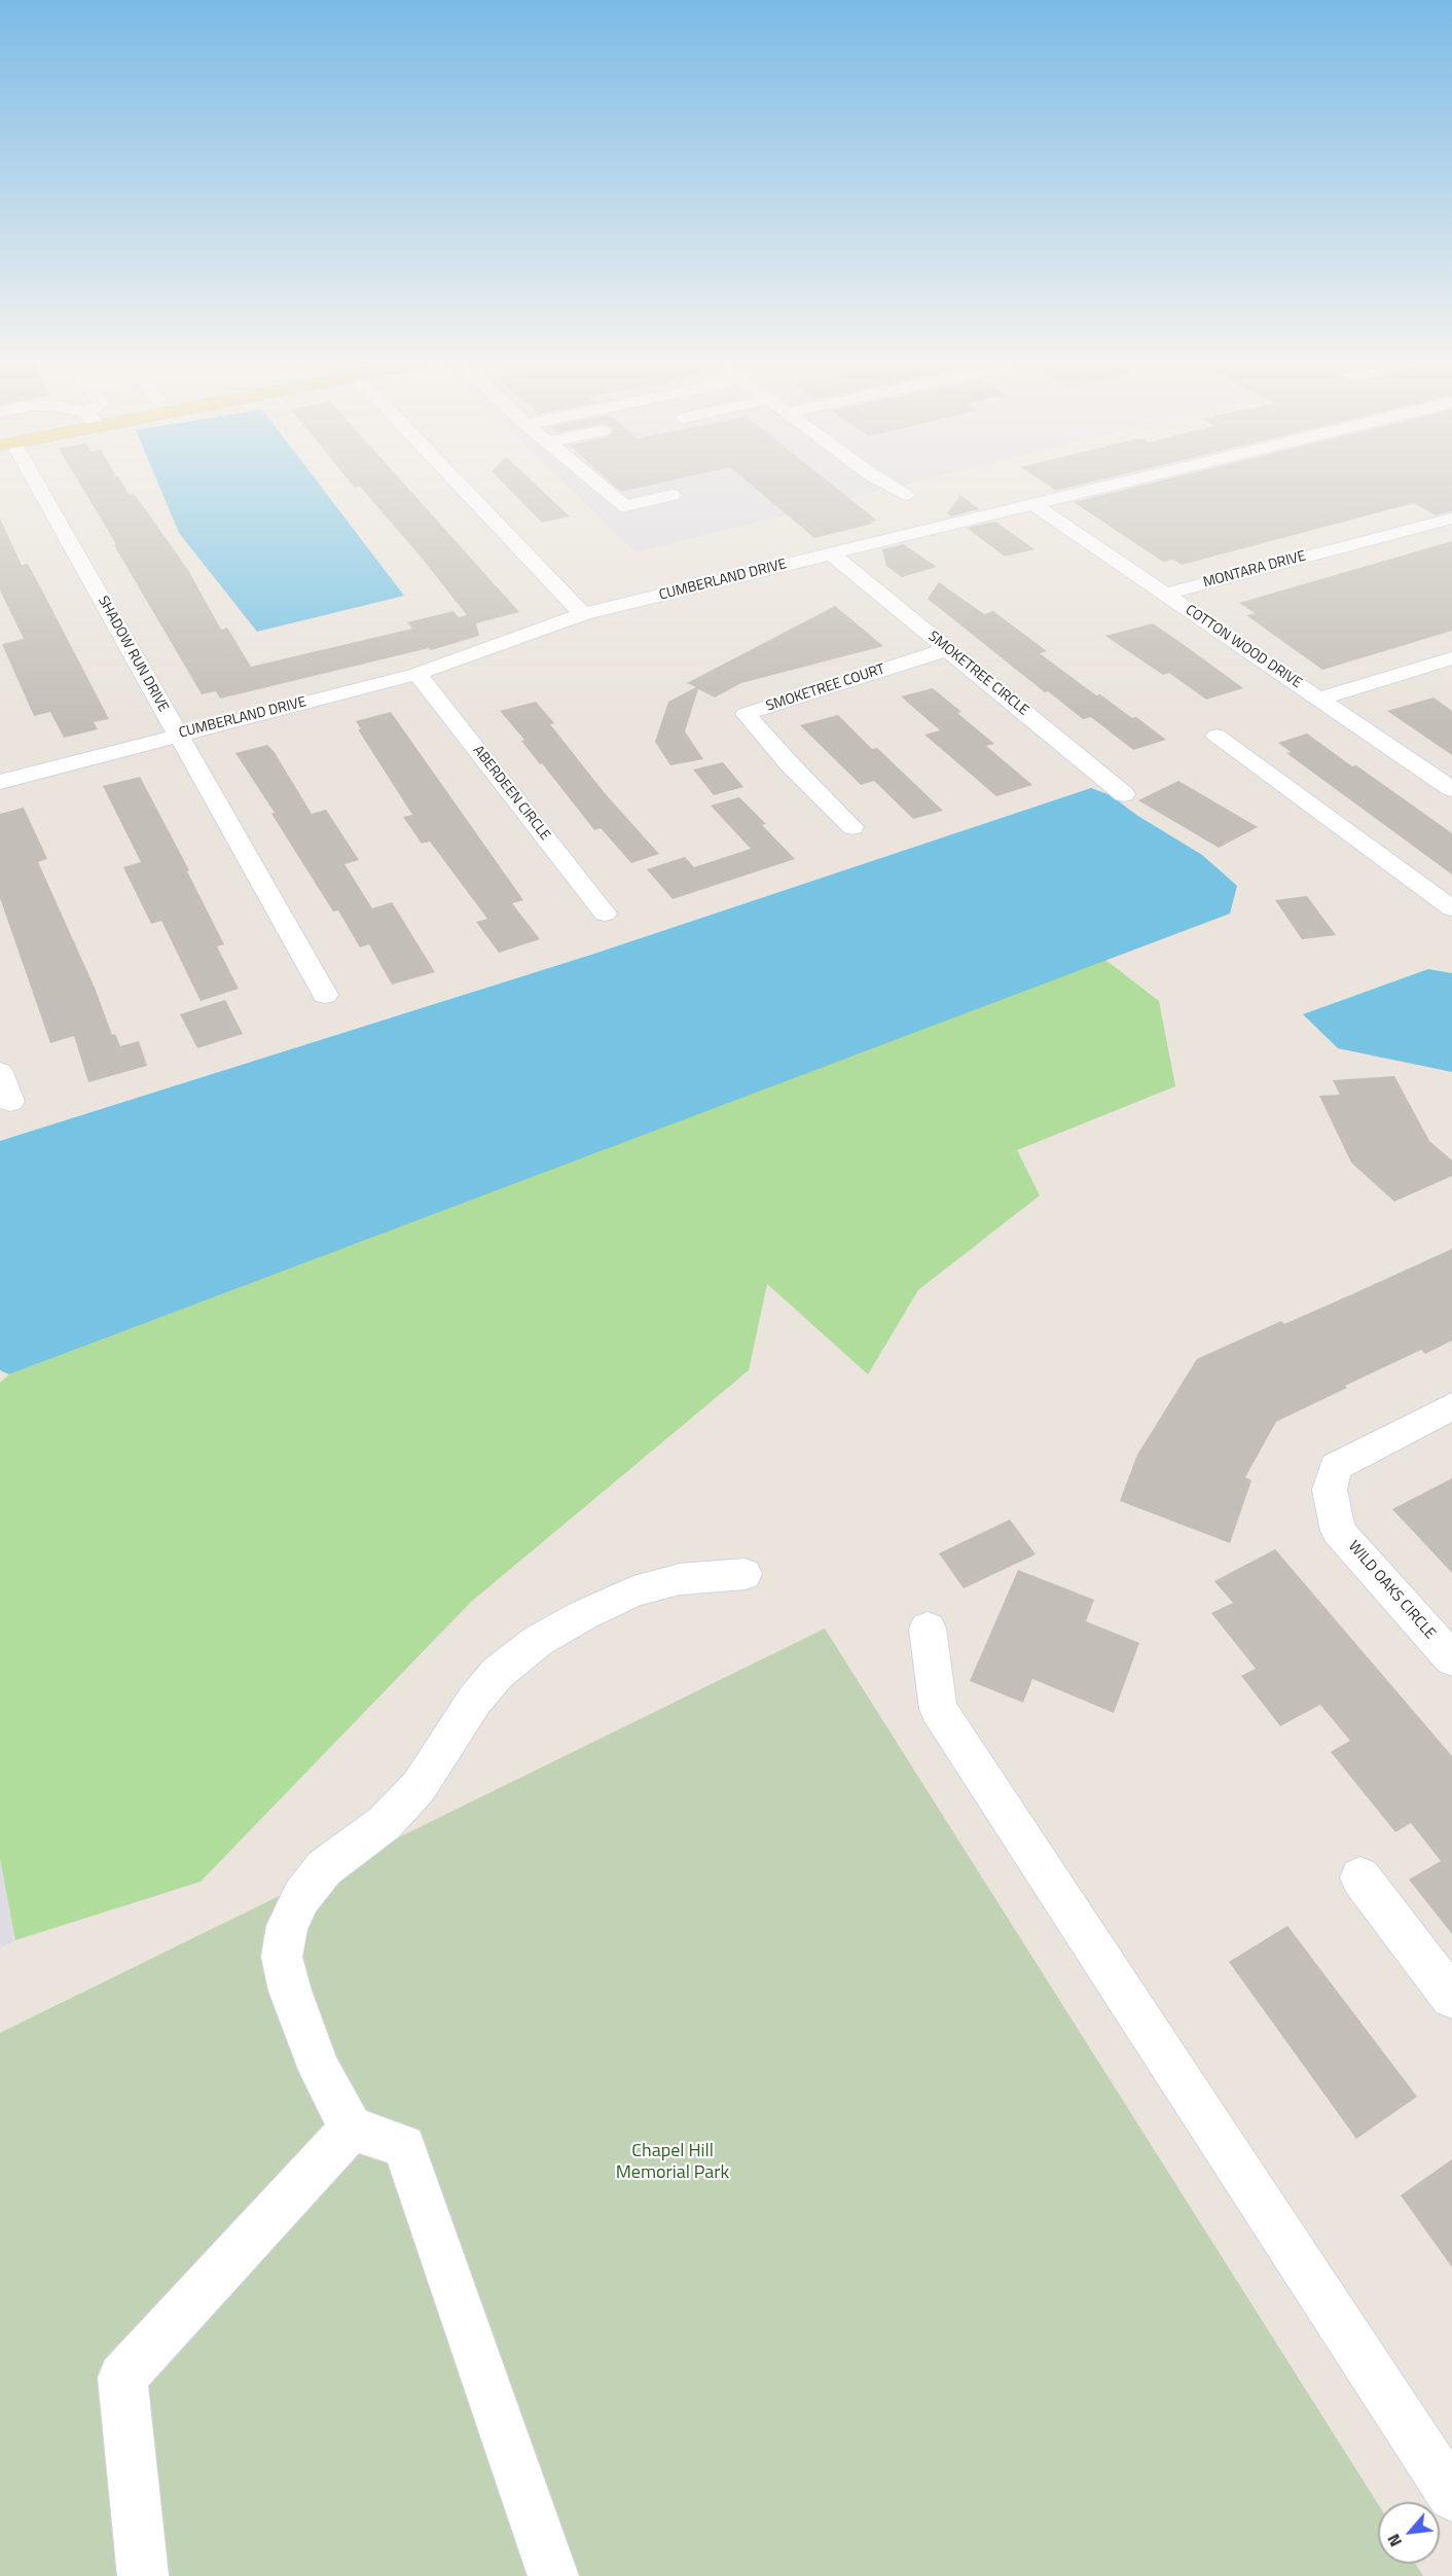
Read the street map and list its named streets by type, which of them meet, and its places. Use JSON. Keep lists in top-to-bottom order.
{
  "streets": {
    "street": [
      "MONTARA DRIVE",
      "CUMBERLAND DRIVE",
      "COTTON WOOD DRIVE",
      "SHADOW RUN DRIVE",
      "SMOKETREE CIRCLE",
      "SMOKETREE COURT",
      "ABERDEEN CIRCLE",
      "WILD OAKS CIRCLE"
    ]
  },
  "crossings": [
    ["MONTARA DRIVE", "COTTON WOOD DRIVE"],
    ["CUMBERLAND DRIVE", "COTTON WOOD DRIVE"],
    ["CUMBERLAND DRIVE", "SHADOW RUN DRIVE"],
    ["CUMBERLAND DRIVE", "SMOKETREE CIRCLE"],
    ["CUMBERLAND DRIVE", "ABERDEEN CIRCLE"],
    ["SMOKETREE CIRCLE", "SMOKETREE COURT"]
  ],
  "parks": ["Chapel Hill Memorial Park"],
  "north": "bottom left"
}
